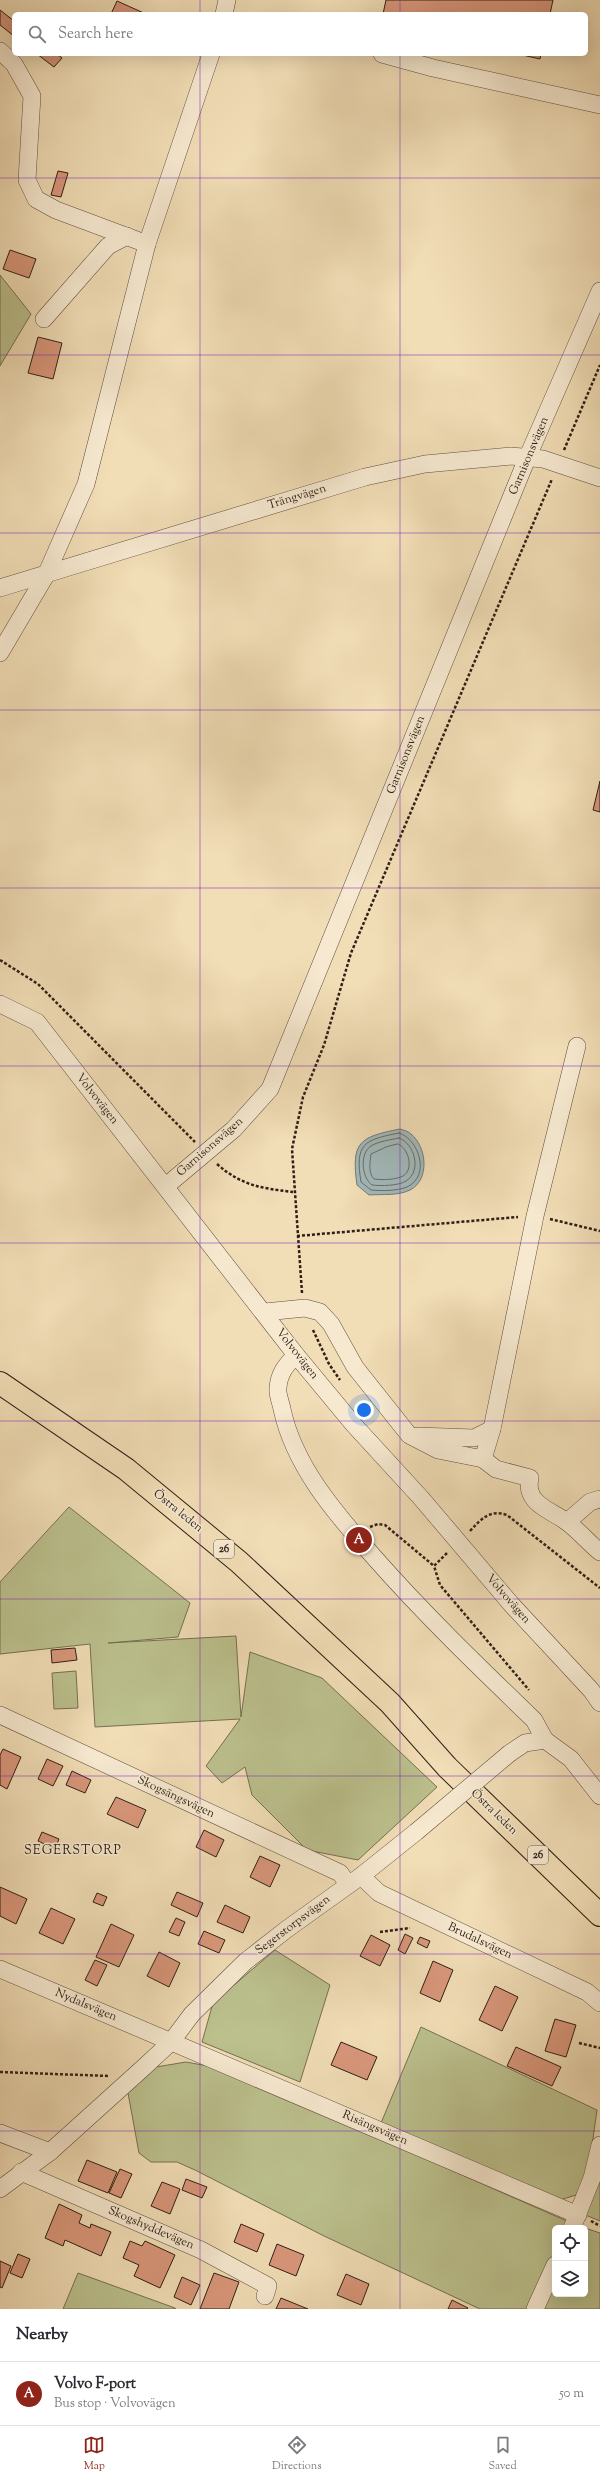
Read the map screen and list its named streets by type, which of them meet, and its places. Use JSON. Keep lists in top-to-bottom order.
{
  "streets": {
    "highway": ["Östra leden", "26"],
    "street": [
      "Garnisonsvägen",
      "Trängvägen",
      "Volvovägen",
      "Skogsängsvägen",
      "Segerstorpsvägen",
      "Brudalsvägen",
      "Nydalsvägen",
      "Risängsvägen",
      "Skogshyddevägen"
    ]
  },
  "crossings": [
    ["Garnisonsvägen", "Trängvägen"],
    ["Garnisonsvägen", "Volvovägen"],
    ["Skogsängsvägen", "Segerstorpsvägen"],
    ["Skogsängsvägen", "Brudalsvägen"],
    ["Segerstorpsvägen", "Brudalsvägen"],
    ["Segerstorpsvägen", "Nydalsvägen"],
    ["Segerstorpsvägen", "Risängsvägen"],
    ["Segerstorpsvägen", "Skogshyddevägen"],
    ["Nydalsvägen", "Risängsvägen"]
  ],
  "districts": ["SEGERSTORP"],
  "page": {
    "search": "Search here",
    "pins": "A",
    "heading": "Nearby",
    "list": [
      {
        "mark": "A",
        "name": "Volvo F-port",
        "note": "Bus stop · Volvovägen",
        "value": "50 m"
      }
    ],
    "nav": ["Map", "Directions", "Saved"]
  }
}
